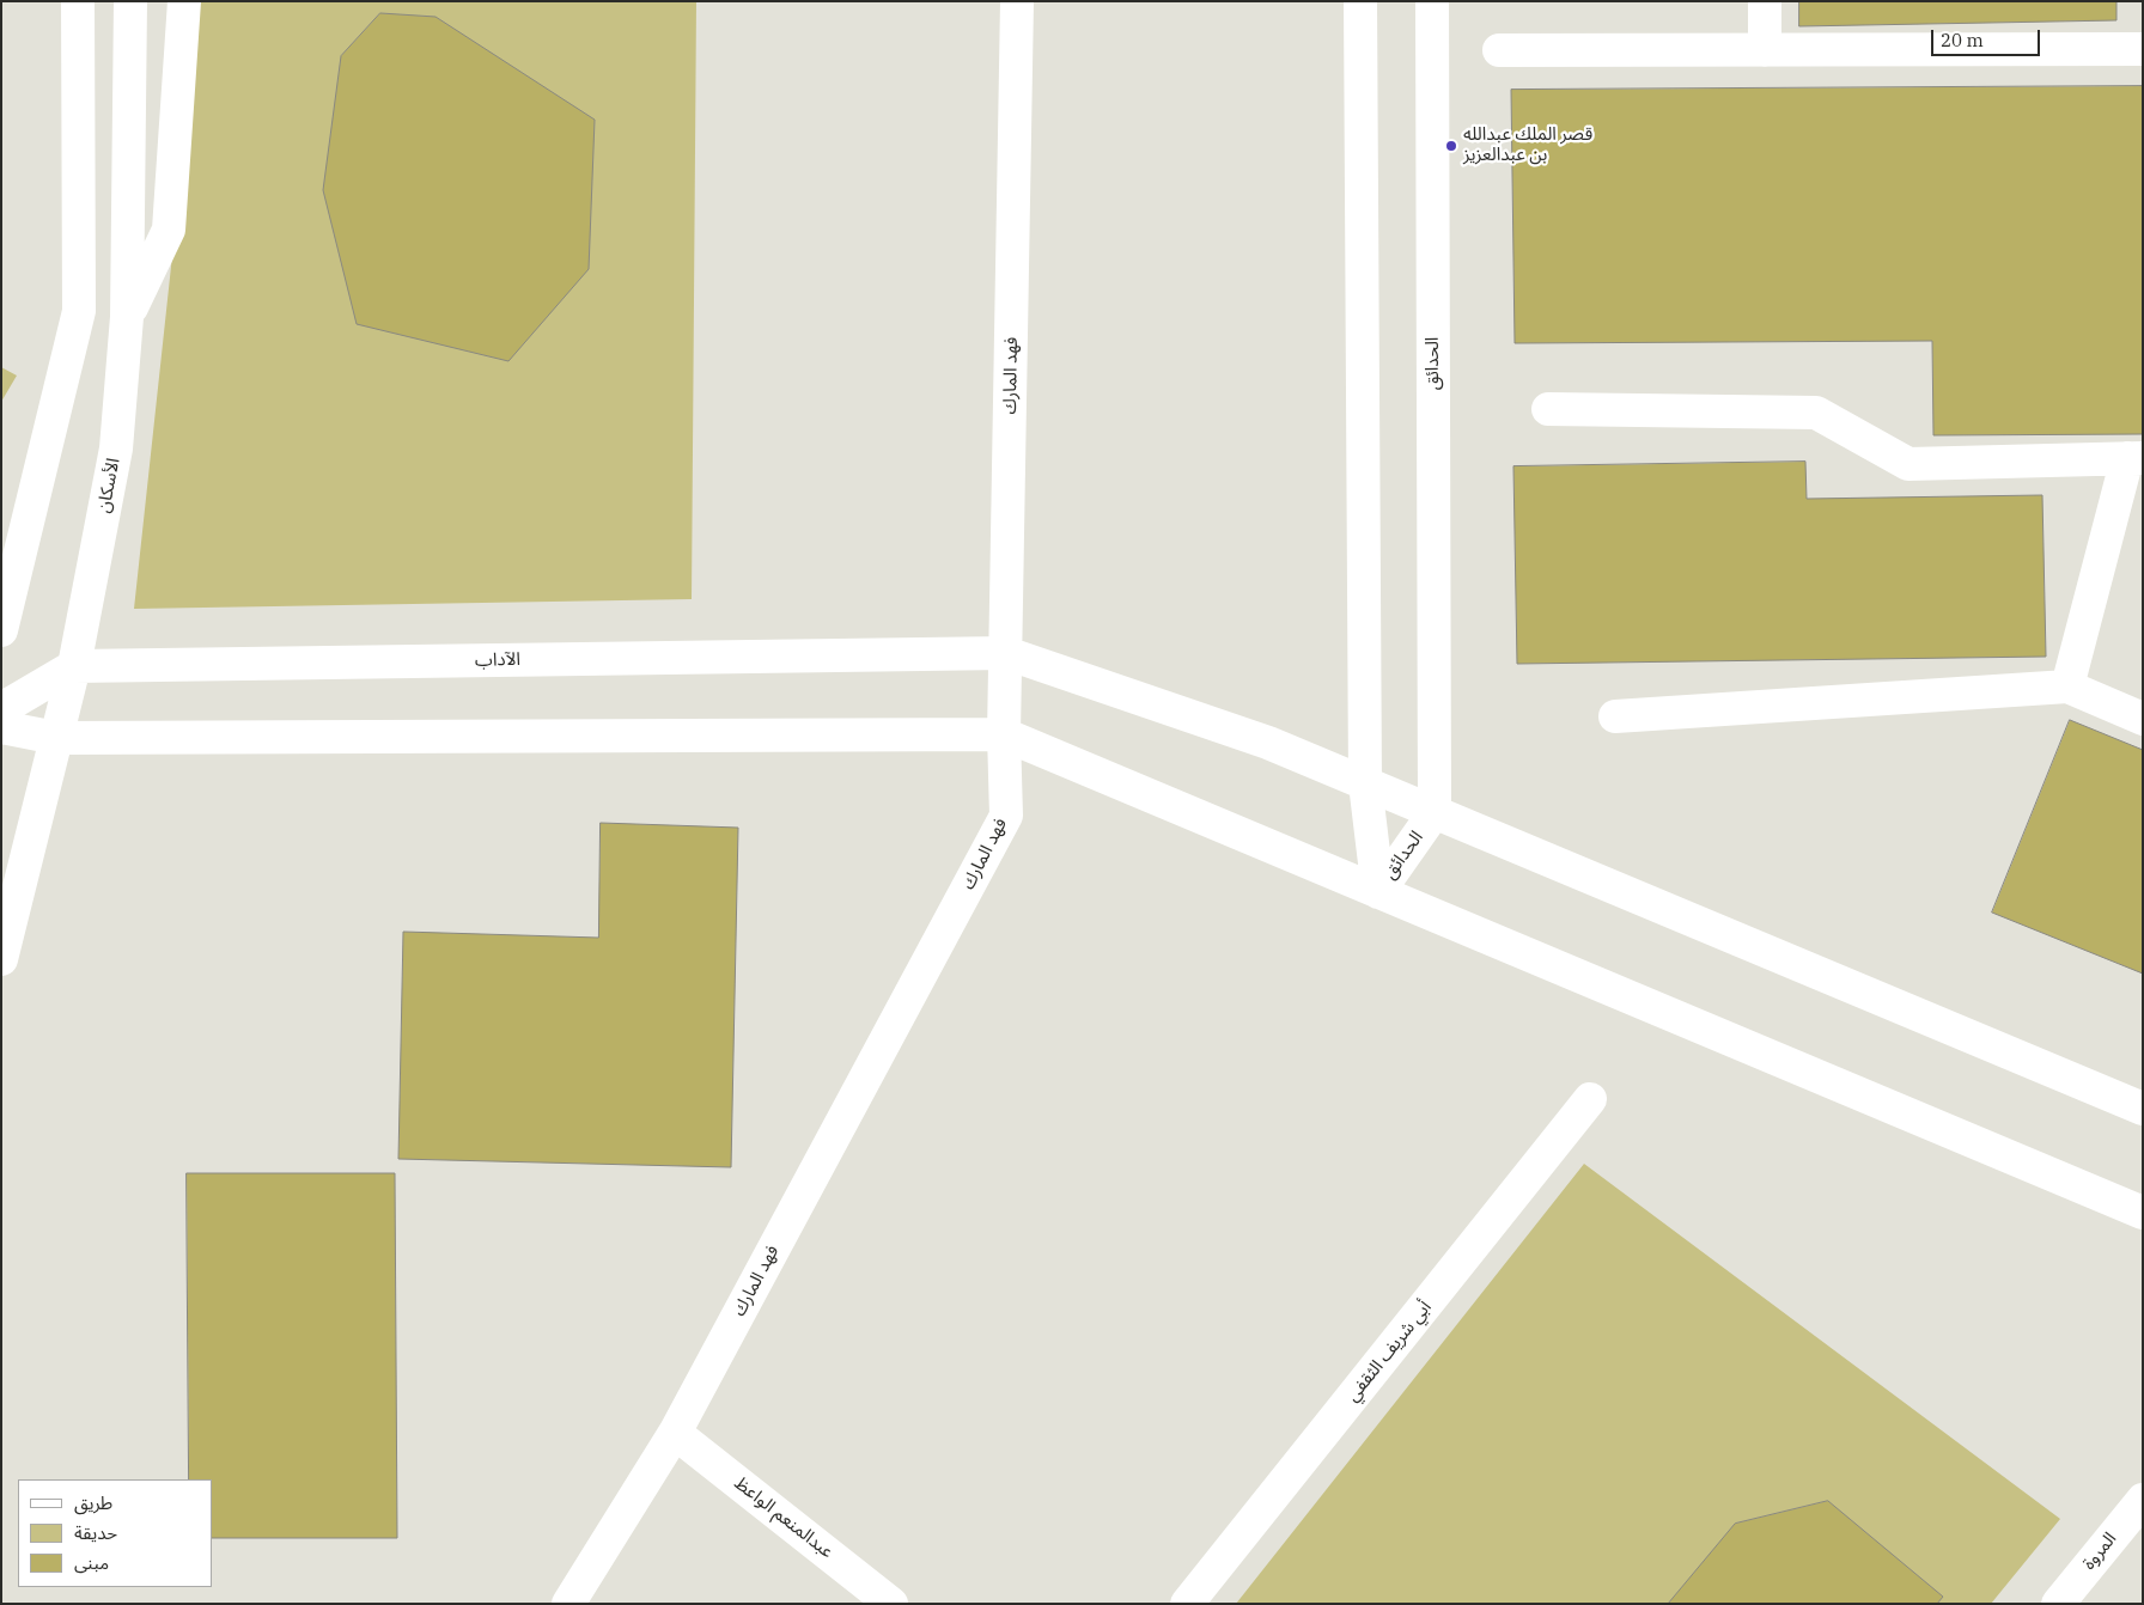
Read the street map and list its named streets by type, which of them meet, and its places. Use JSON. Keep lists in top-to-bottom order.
{
  "streets": {
    "street": [
      "الحدائق",
      "فهد المارك",
      "الأسكان",
      "الآداب",
      "أبي شريف الثقفي",
      "عبدالمنعم الواعظ",
      "المروة"
    ]
  },
  "crossings": [
    ["الحدائق", "الآداب"],
    ["فهد المارك", "الآداب"],
    ["فهد المارك", "عبدالمنعم الواعظ"],
    ["الأسكان", "الآداب"]
  ],
  "places": ["قصر الملك عبدالله بن عبدالعزيز"],
  "legend": ["طريق", "حديقة", "مبنى"],
  "scale_bar": "20 m"
}
